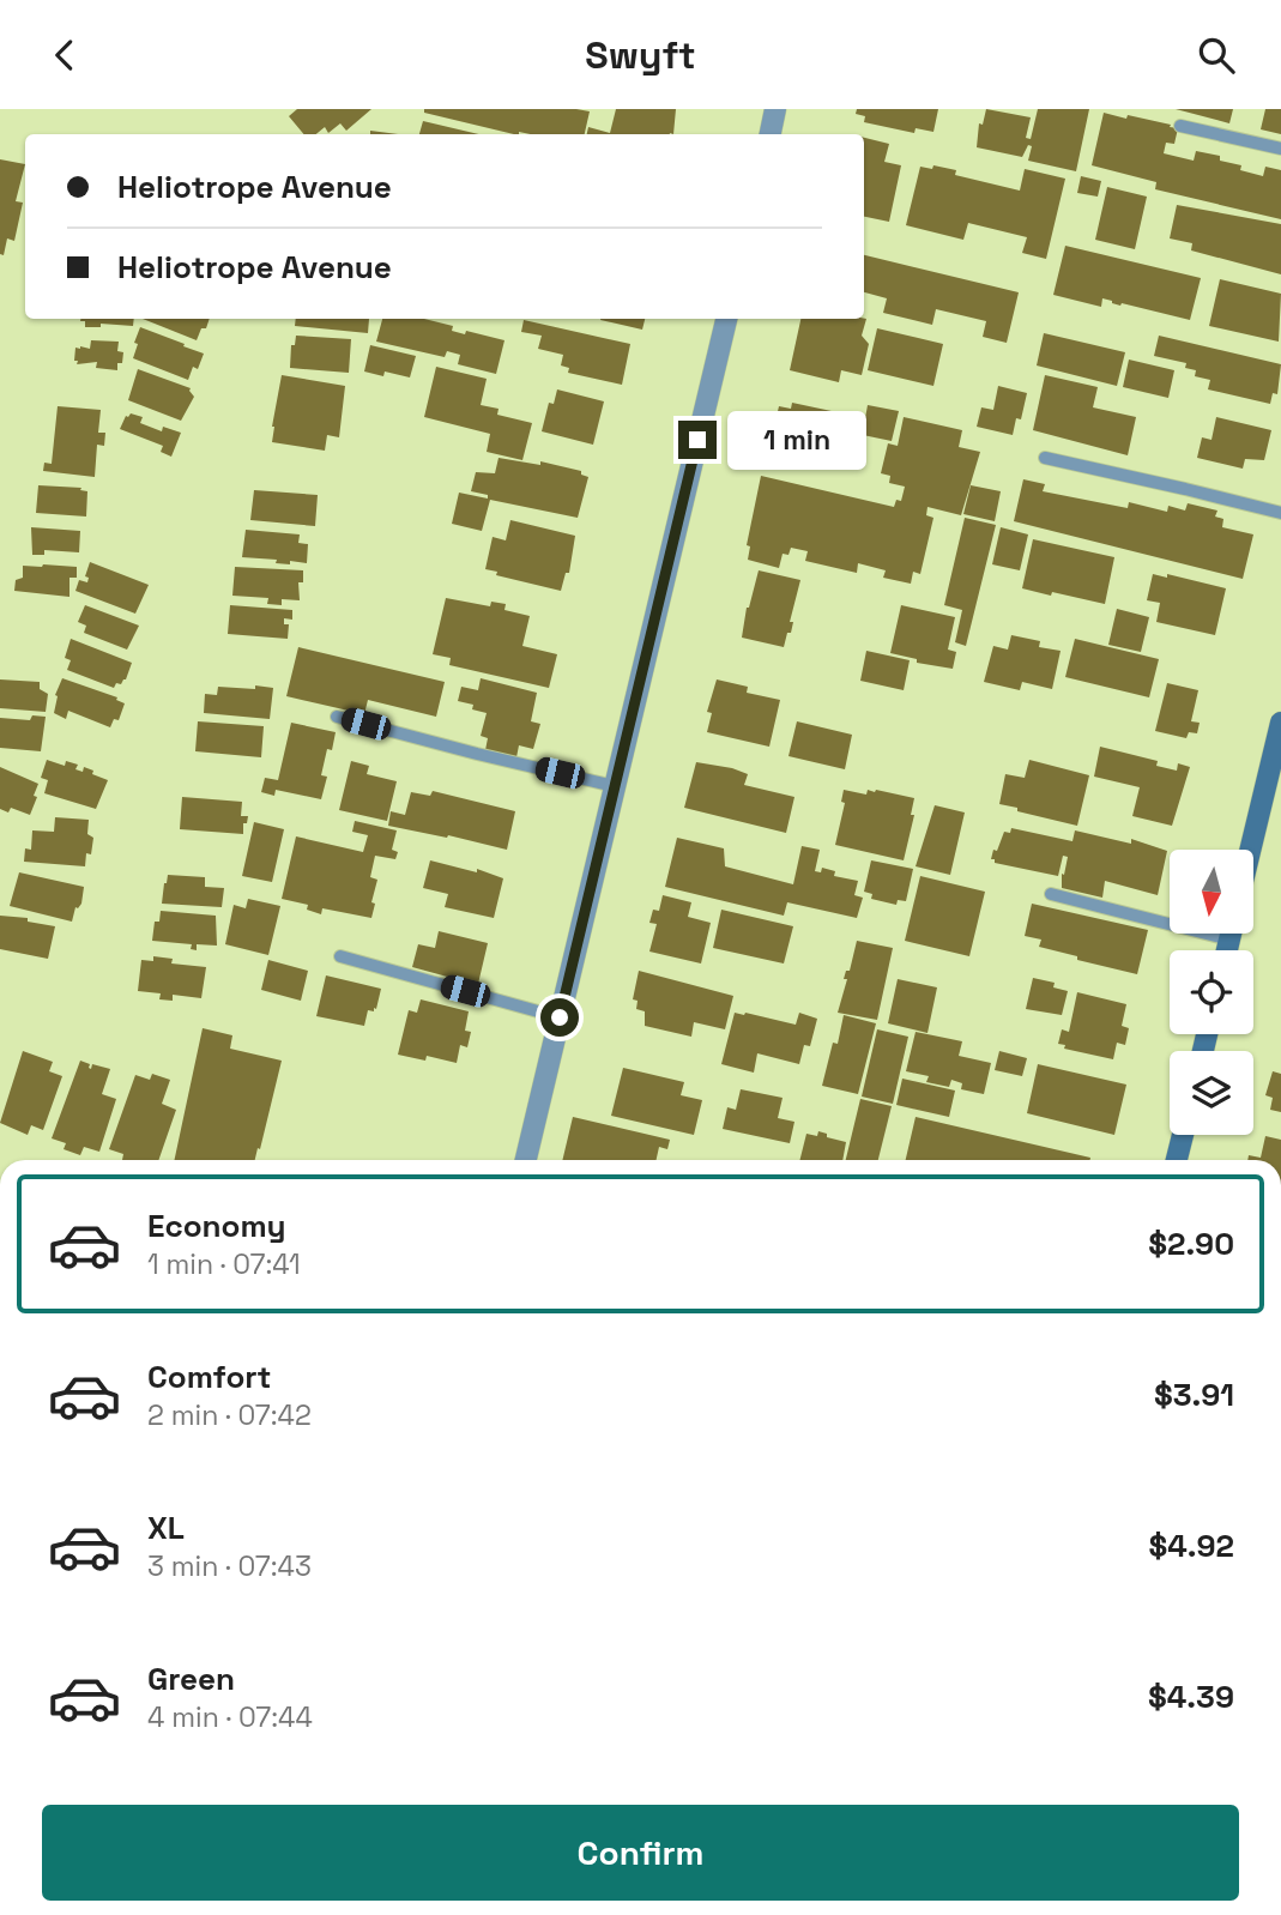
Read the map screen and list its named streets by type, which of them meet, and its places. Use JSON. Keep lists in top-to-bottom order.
{
  "north": "bottom",
  "page": {
    "header": "Swyft",
    "banner": ["Heliotrope Avenue", "Heliotrope Avenue"],
    "bubble": "1 min",
    "list": [
      {
        "name": "Economy",
        "note": "1 min · 07:41",
        "value": "$2.90"
      },
      {
        "name": "Comfort",
        "note": "2 min · 07:42",
        "value": "$3.91"
      },
      {
        "name": "XL",
        "note": "3 min · 07:43",
        "value": "$4.92"
      },
      {
        "name": "Green",
        "note": "4 min · 07:44",
        "value": "$4.39"
      }
    ],
    "buttons": "Confirm"
  }
}
